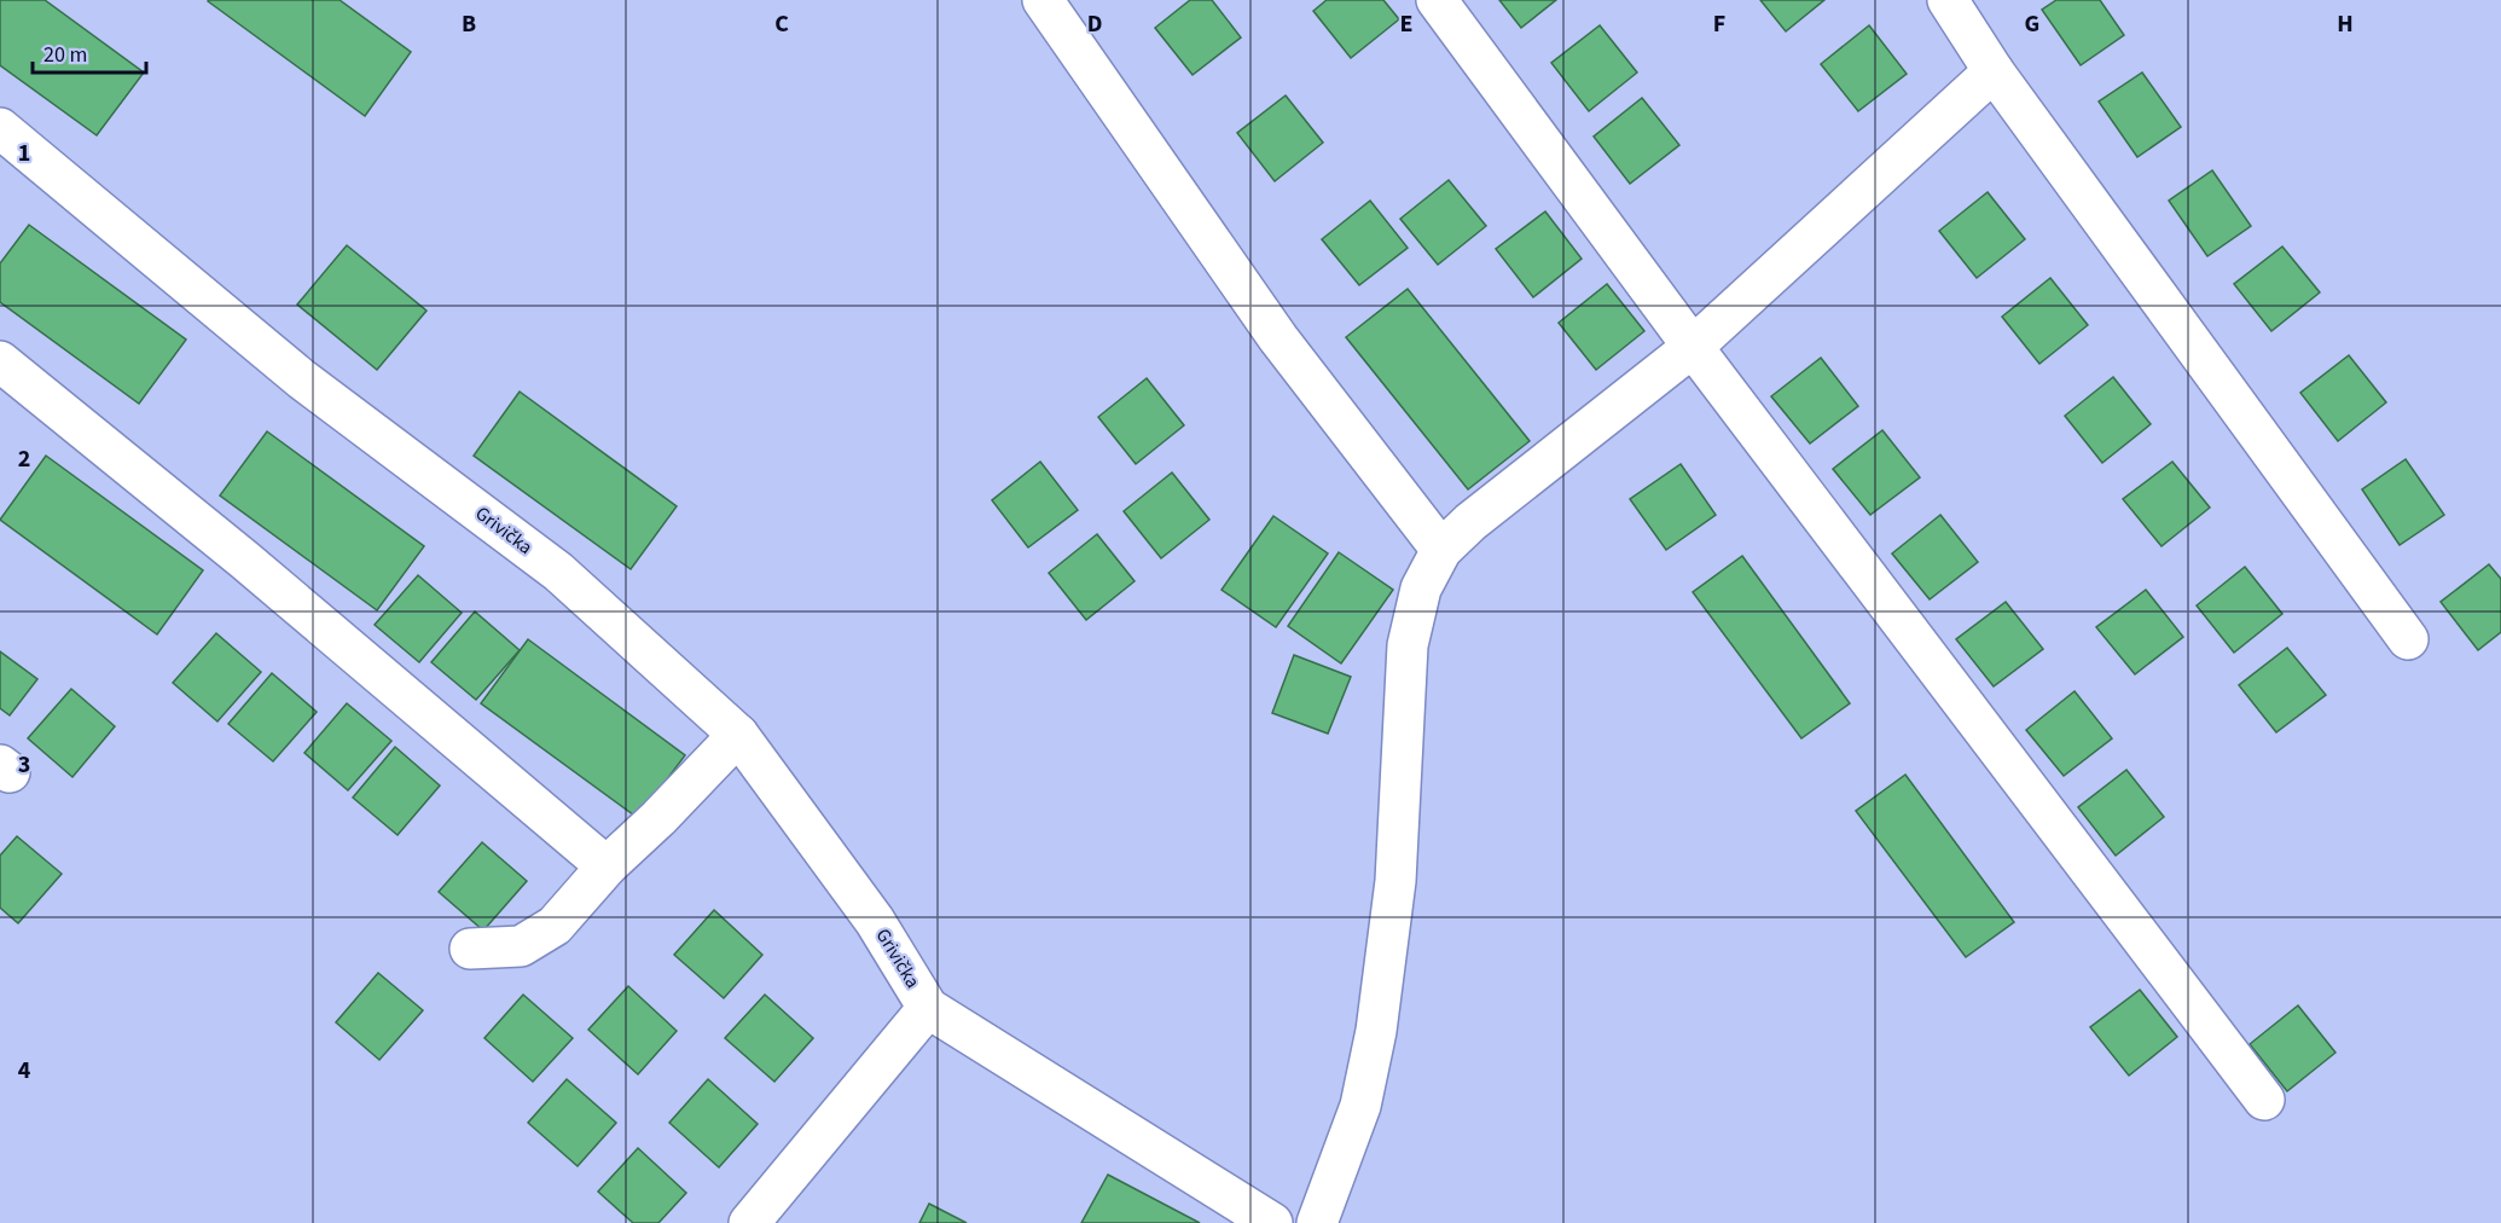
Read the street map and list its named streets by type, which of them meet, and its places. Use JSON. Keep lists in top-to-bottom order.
{
  "streets": {
    "street": ["Grivička"]
  },
  "scale_bar": "20 m",
  "grid": {
    "columns": [
      "B",
      "C",
      "D",
      "E",
      "F",
      "G",
      "H"
    ],
    "rows": [
      "1",
      "2",
      "3",
      "4"
    ]
  }
}
